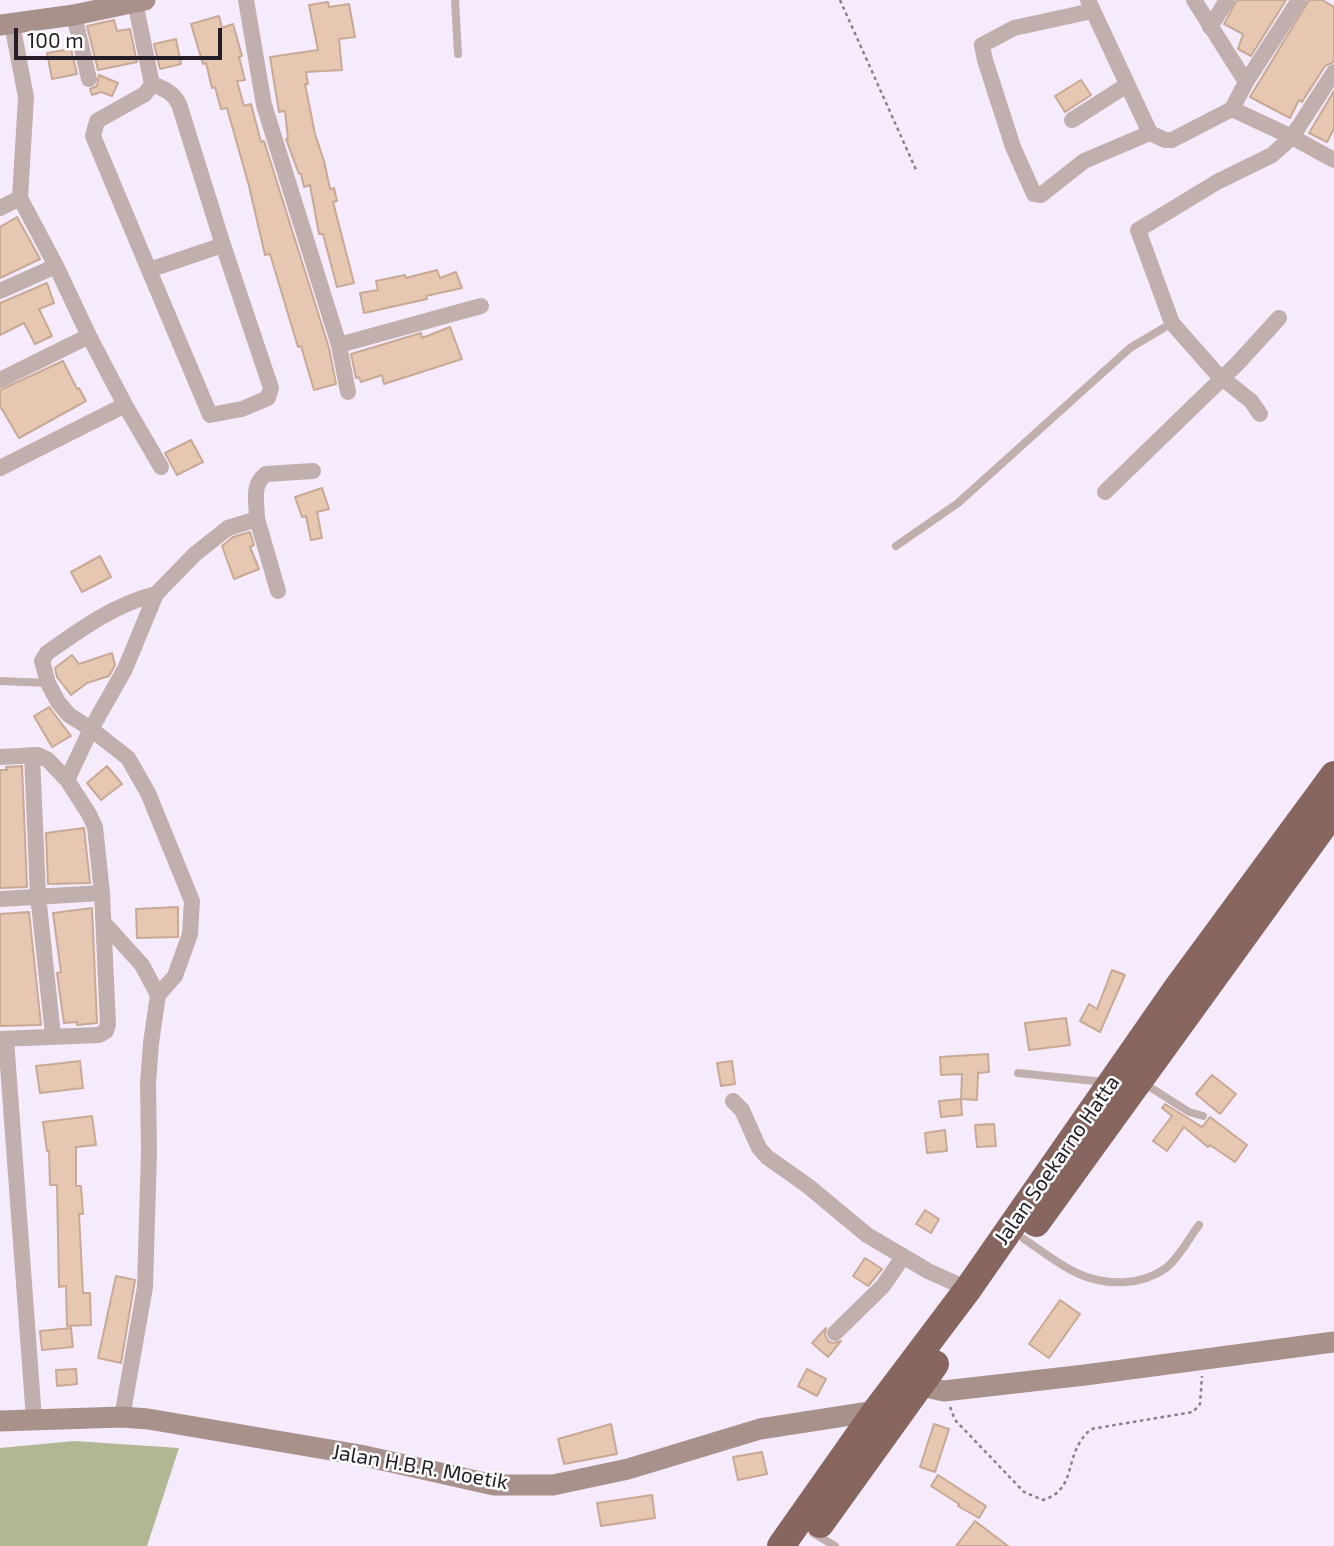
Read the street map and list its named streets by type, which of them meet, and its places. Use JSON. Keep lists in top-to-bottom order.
{
  "streets": {
    "highway": ["Jalan Soekarno Hatta"],
    "street": ["Jalan H.B.R. Moetik"]
  },
  "crossings": [
    ["Jalan Soekarno Hatta", "Jalan H.B.R. Moetik"]
  ],
  "scale_bar": "100 m"
}
